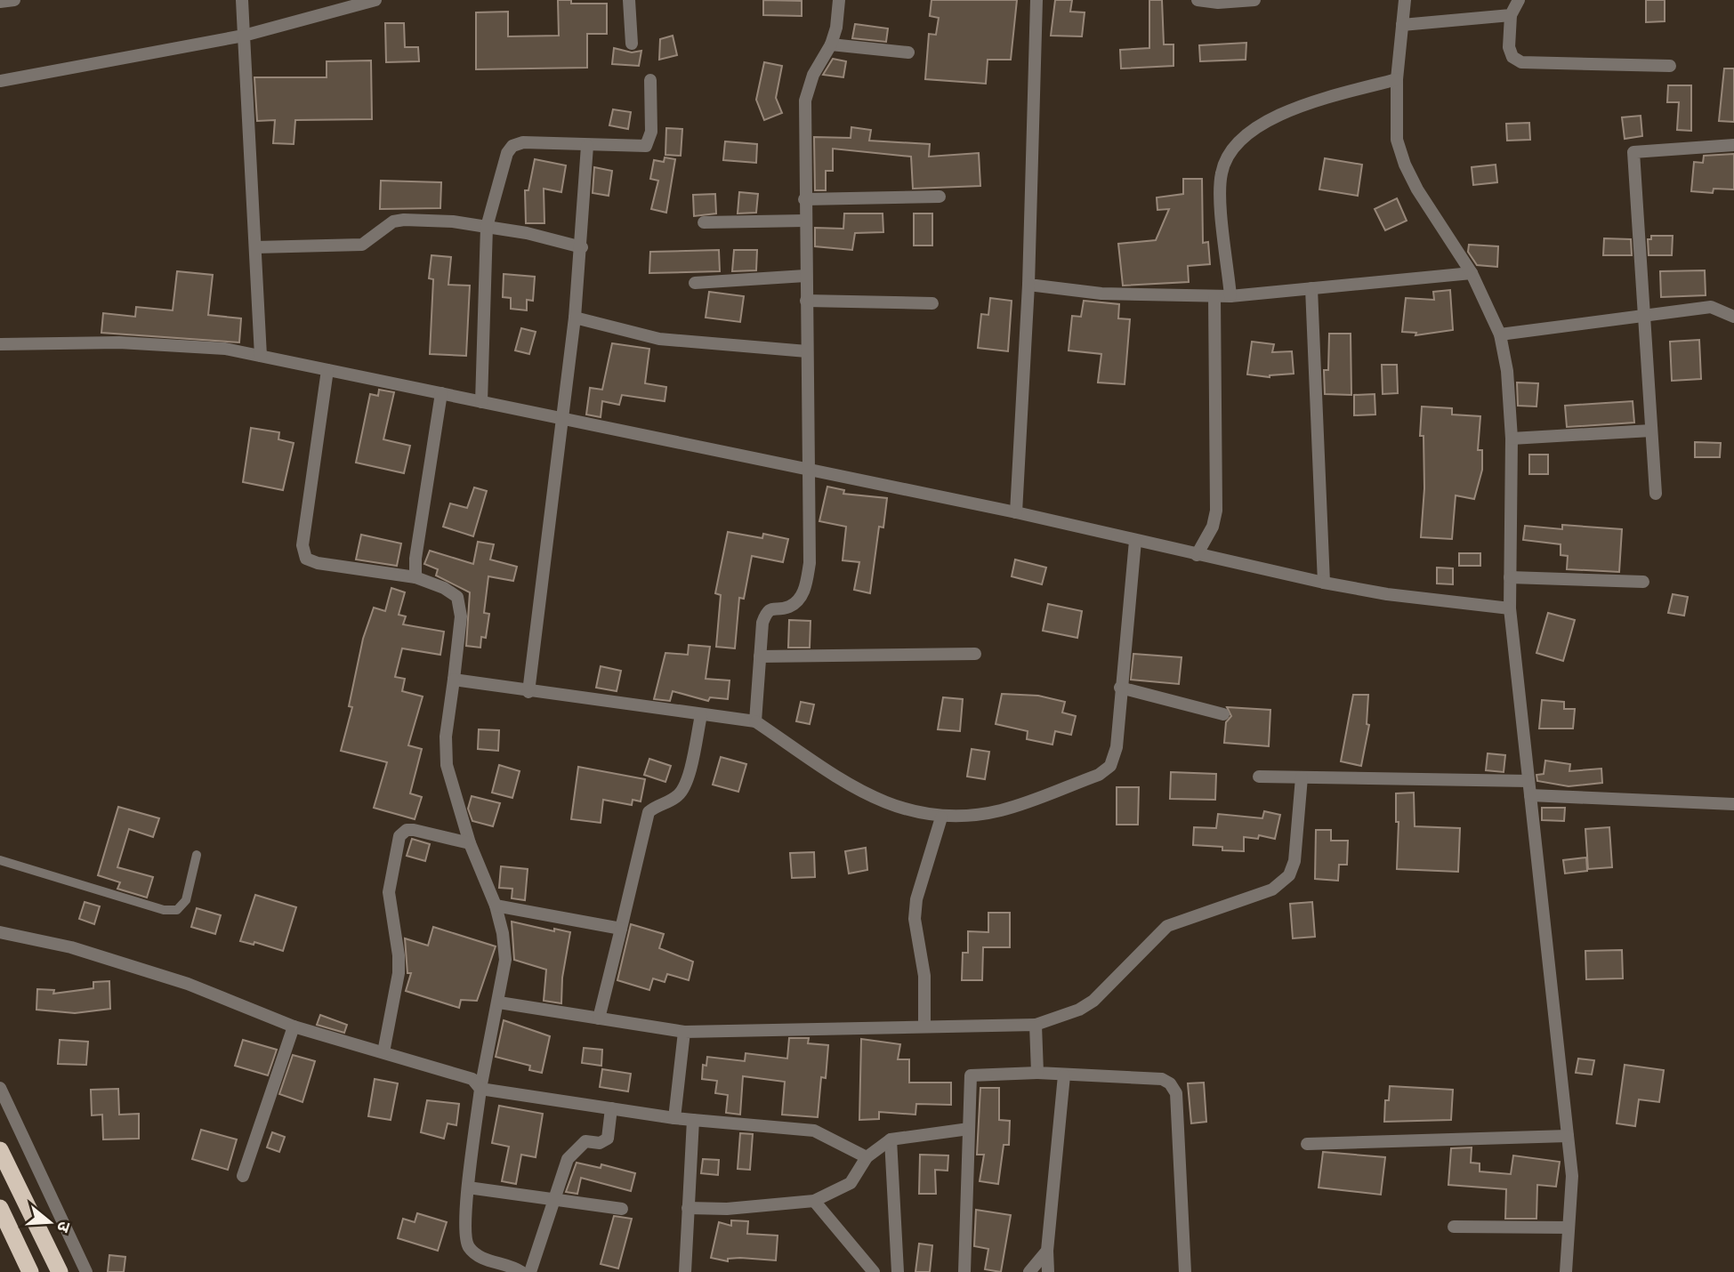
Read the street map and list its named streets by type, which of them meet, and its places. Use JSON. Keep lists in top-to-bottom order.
{
  "north": "right"
}
